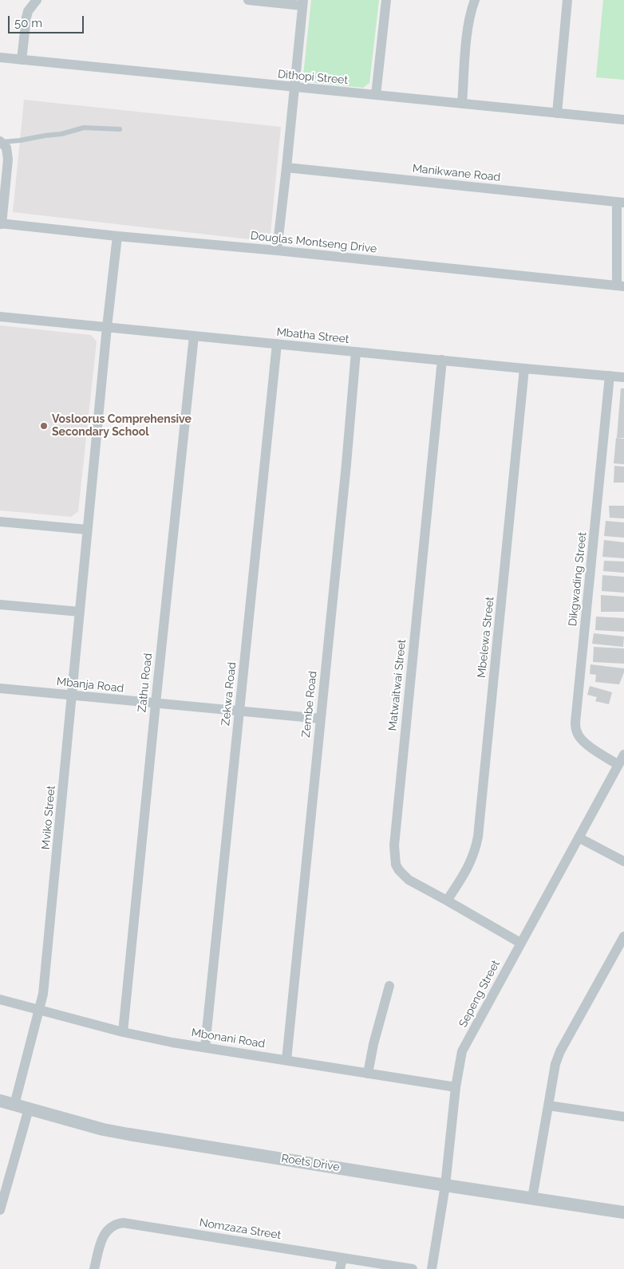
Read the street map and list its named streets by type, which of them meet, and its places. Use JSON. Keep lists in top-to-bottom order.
{
  "streets": {
    "street": [
      "Dithopi Street",
      "Manikwane Road",
      "Douglas Montseng Drive",
      "Mbatha Street",
      "Dikgwading Street",
      "Mbelewa Street",
      "Zathu Road",
      "Mbanja Road",
      "Matwaitwai Street",
      "Zekwa Road",
      "Zembe Road",
      "Mviko Street",
      "Sepeng Street",
      "Mbonani Road",
      "Roets Drive",
      "Nomzaza Street"
    ]
  },
  "crossings": [
    ["Douglas Montseng Drive", "Mviko Street"],
    ["Mbatha Street", "Dikgwading Street"],
    ["Mbatha Street", "Mbelewa Street"],
    ["Mbatha Street", "Zathu Road"],
    ["Mbatha Street", "Matwaitwai Street"],
    ["Mbatha Street", "Zekwa Road"],
    ["Mbatha Street", "Zembe Road"],
    ["Mbatha Street", "Mviko Street"],
    ["Dikgwading Street", "Sepeng Street"],
    ["Mbelewa Street", "Matwaitwai Street"],
    ["Zathu Road", "Mbanja Road"],
    ["Zathu Road", "Mbonani Road"],
    ["Mbanja Road", "Zekwa Road"],
    ["Mbanja Road", "Zembe Road"],
    ["Mbanja Road", "Mviko Street"],
    ["Matwaitwai Street", "Sepeng Street"],
    ["Zekwa Road", "Mbonani Road"],
    ["Zembe Road", "Mbonani Road"],
    ["Mviko Street", "Mbonani Road"],
    ["Mviko Street", "Roets Drive"],
    ["Sepeng Street", "Mbonani Road"],
    ["Sepeng Street", "Roets Drive"]
  ],
  "places": ["Vosloorus Comprehensive Secondary School"],
  "scale_bar": "50 m"
}
